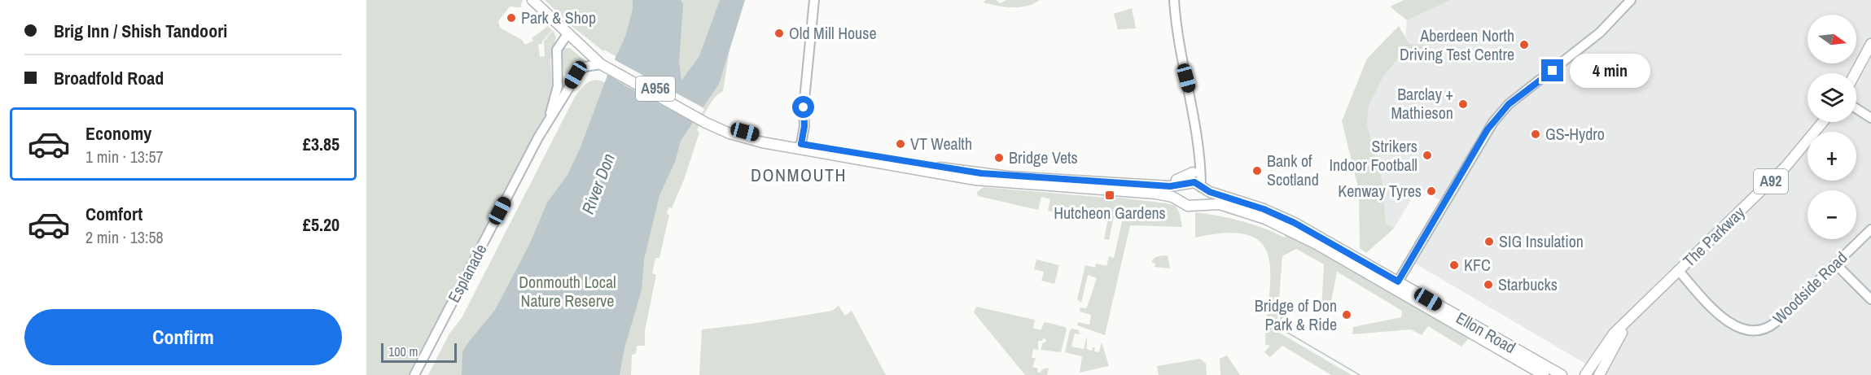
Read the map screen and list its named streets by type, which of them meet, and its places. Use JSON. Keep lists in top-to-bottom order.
{
  "streets": {
    "main road": [
      "A956",
      "A92",
      "The Parkway",
      "Ellon Road"
    ],
    "street": ["Esplanade", "Woodside Road"]
  },
  "crossings": [
    ["A956", "Esplanade"],
    ["A956", "Ellon Road"],
    ["The Parkway", "Woodside Road"]
  ],
  "districts": ["DONMOUTH"],
  "water": ["River Don"],
  "parks": ["Donmouth Local Nature Reserve"],
  "places": {
    "other": [
      "Park & Shop",
      "Old Mill House",
      "Aberdeen North Driving Test Centre",
      "Barclay + Mathieson",
      "GS-Hydro",
      "VT Wealth",
      "Strikers Indoor Football",
      "Bridge Vets",
      "Bank of Scotland",
      "Kenway Tyres",
      "SIG Insulation",
      "KFC",
      "Starbucks",
      "Bridge of Don Park & Ride"
    ],
    "transit": ["Hutcheon Gardens"]
  },
  "scale_bar": "100 m",
  "north": "right",
  "page": {
    "banner": ["Brig Inn / Shish Tandoori", "Broadfold Road"],
    "map_buttons": ["+", "−"],
    "bubble": "4 min",
    "list": [
      {
        "name": "Economy",
        "note": "1 min · 13:57",
        "value": "£3.85"
      },
      {
        "name": "Comfort",
        "note": "2 min · 13:58",
        "value": "£5.20"
      }
    ],
    "buttons": "Confirm",
    "scale": "100 m"
  }
}
